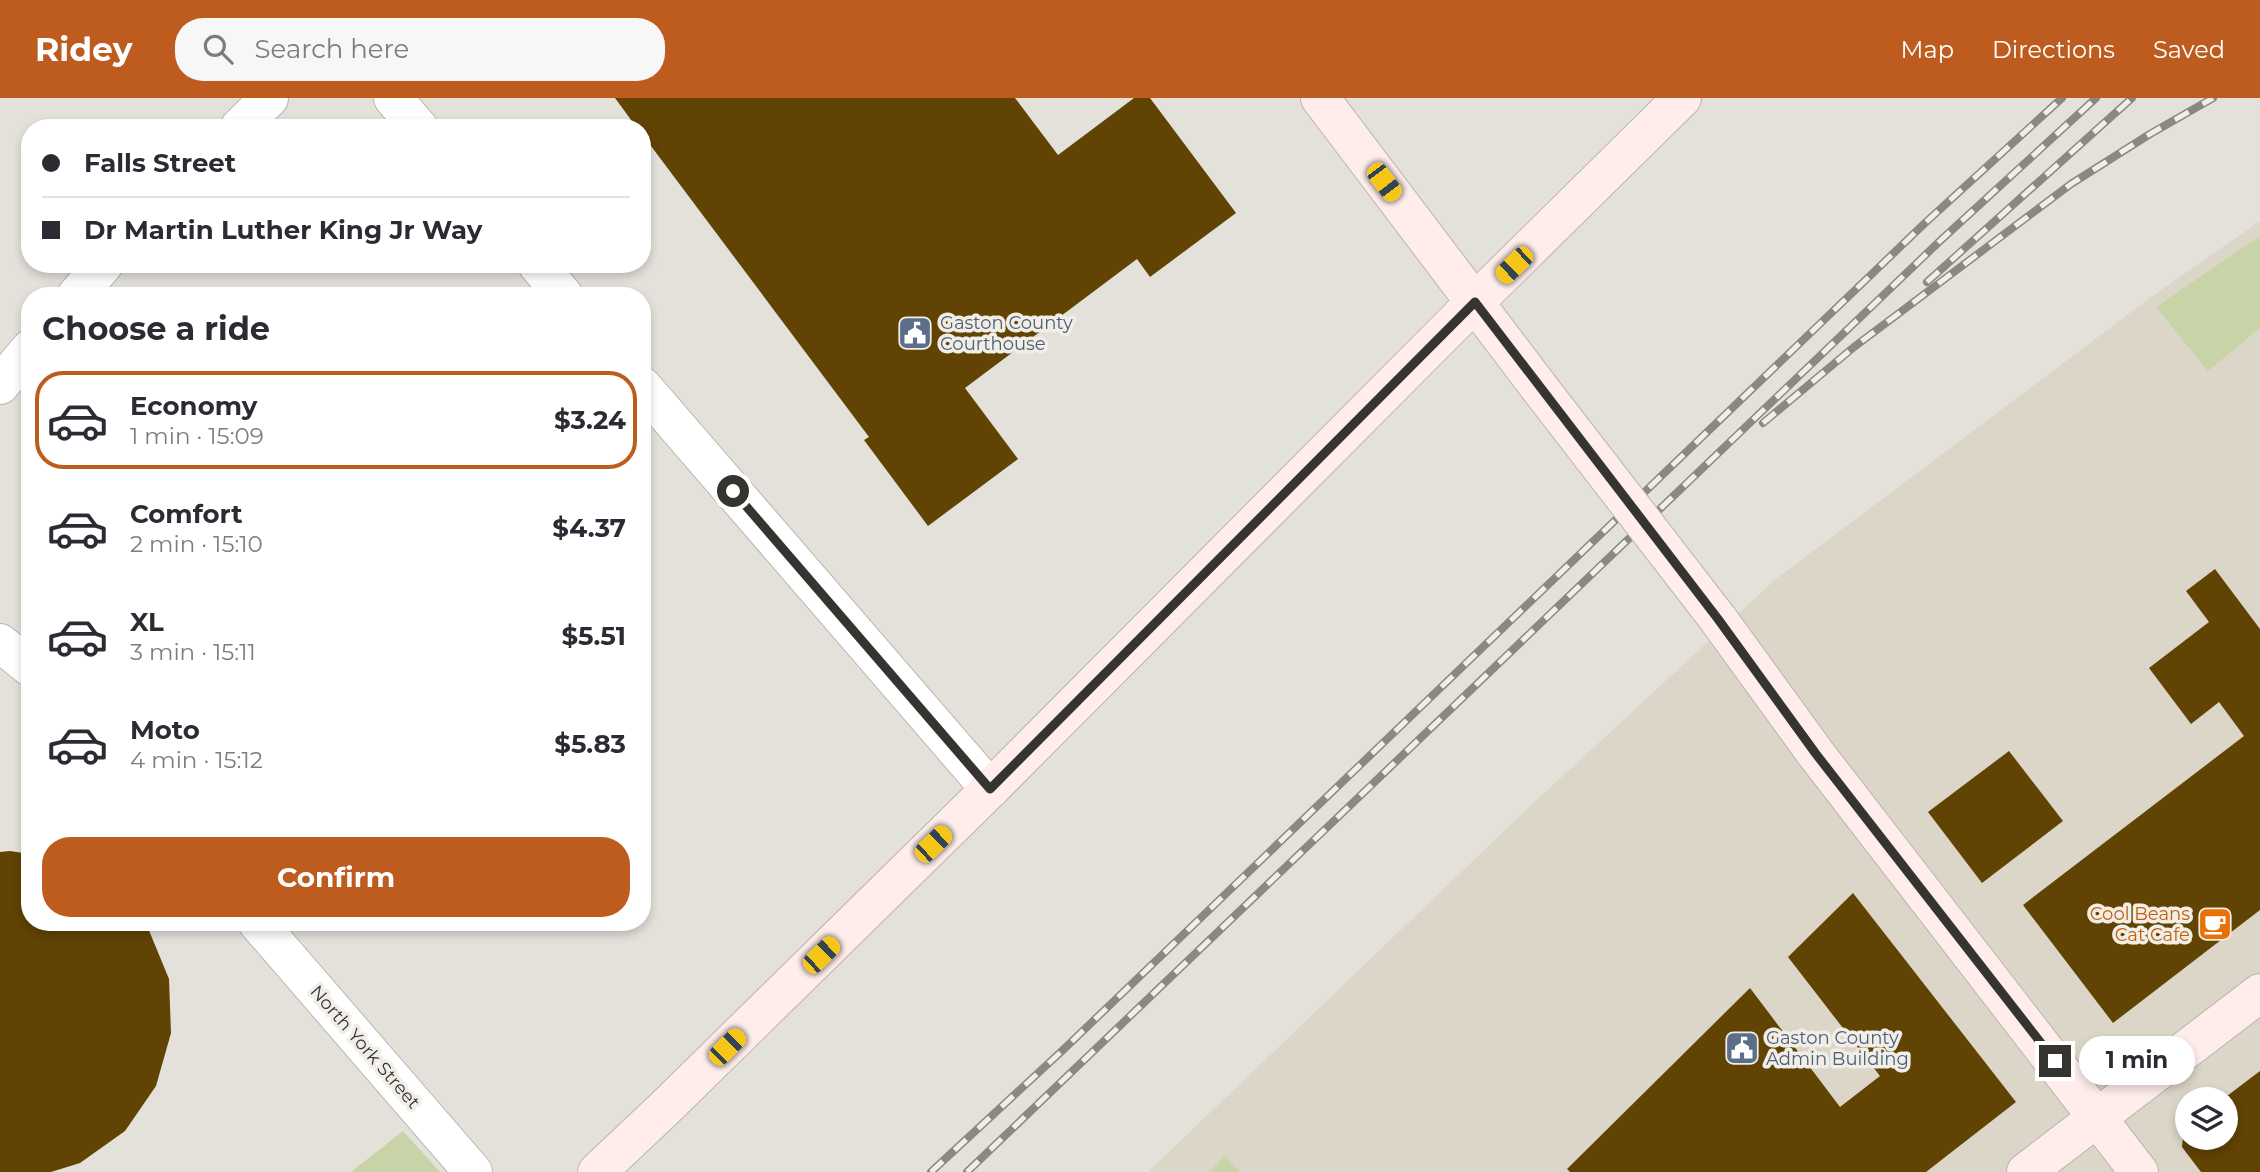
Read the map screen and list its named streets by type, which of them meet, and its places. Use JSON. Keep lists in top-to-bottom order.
{
  "streets": {
    "street": ["North York Street"]
  },
  "places": {
    "public building": ["Gaston County Courthouse", "Gaston County Admin Building"],
    "cafe": ["Cool Beans Cat Cafe"]
  },
  "page": {
    "header": "Ridey",
    "search": "Search here",
    "nav": ["Map", "Directions", "Saved"],
    "banner": ["Falls Street", "Dr Martin Luther King Jr Way"],
    "heading": "Choose a ride",
    "list": [
      {
        "name": "Economy",
        "note": "1 min · 15:09",
        "value": "$3.24"
      },
      {
        "name": "Comfort",
        "note": "2 min · 15:10",
        "value": "$4.37"
      },
      {
        "name": "XL",
        "note": "3 min · 15:11",
        "value": "$5.51"
      },
      {
        "name": "Moto",
        "note": "4 min · 15:12",
        "value": "$5.83"
      }
    ],
    "buttons": "Confirm",
    "bubble": "1 min"
  }
}
